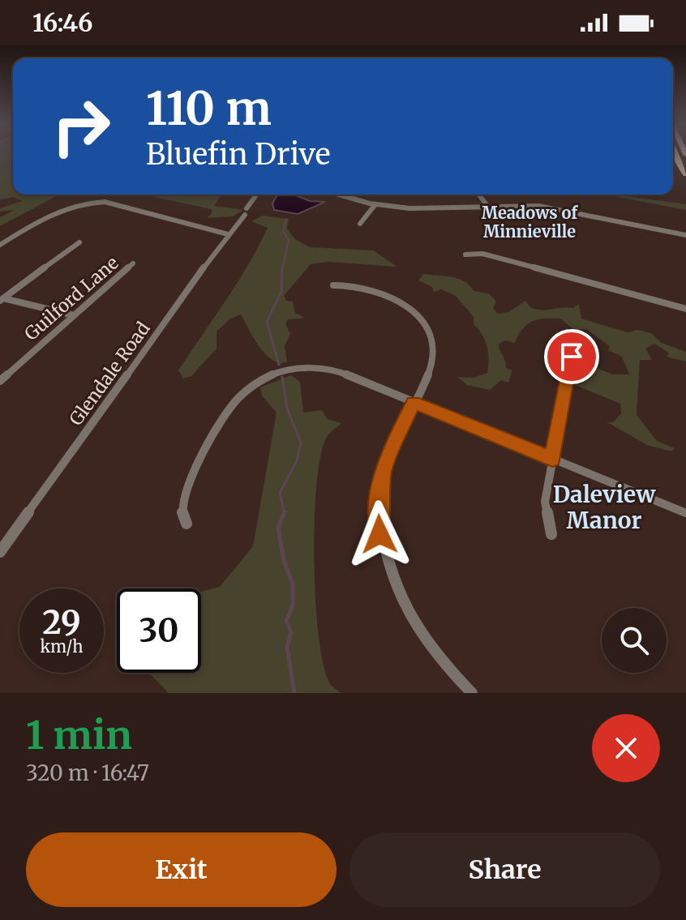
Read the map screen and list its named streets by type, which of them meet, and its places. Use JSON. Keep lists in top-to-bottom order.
{
  "streets": {
    "street": ["Guilford Lane", "Glendale Road"]
  },
  "districts": ["Meadows of Minnieville", "Daleview Manor"],
  "page": {
    "status": "16:46",
    "turn": ["110 m", "Bluefin Drive"],
    "speed": "29 km/h",
    "limit": "30",
    "heading": ["1 min", "320 m · 16:47"],
    "buttons": ["Exit", "Share"]
  }
}
